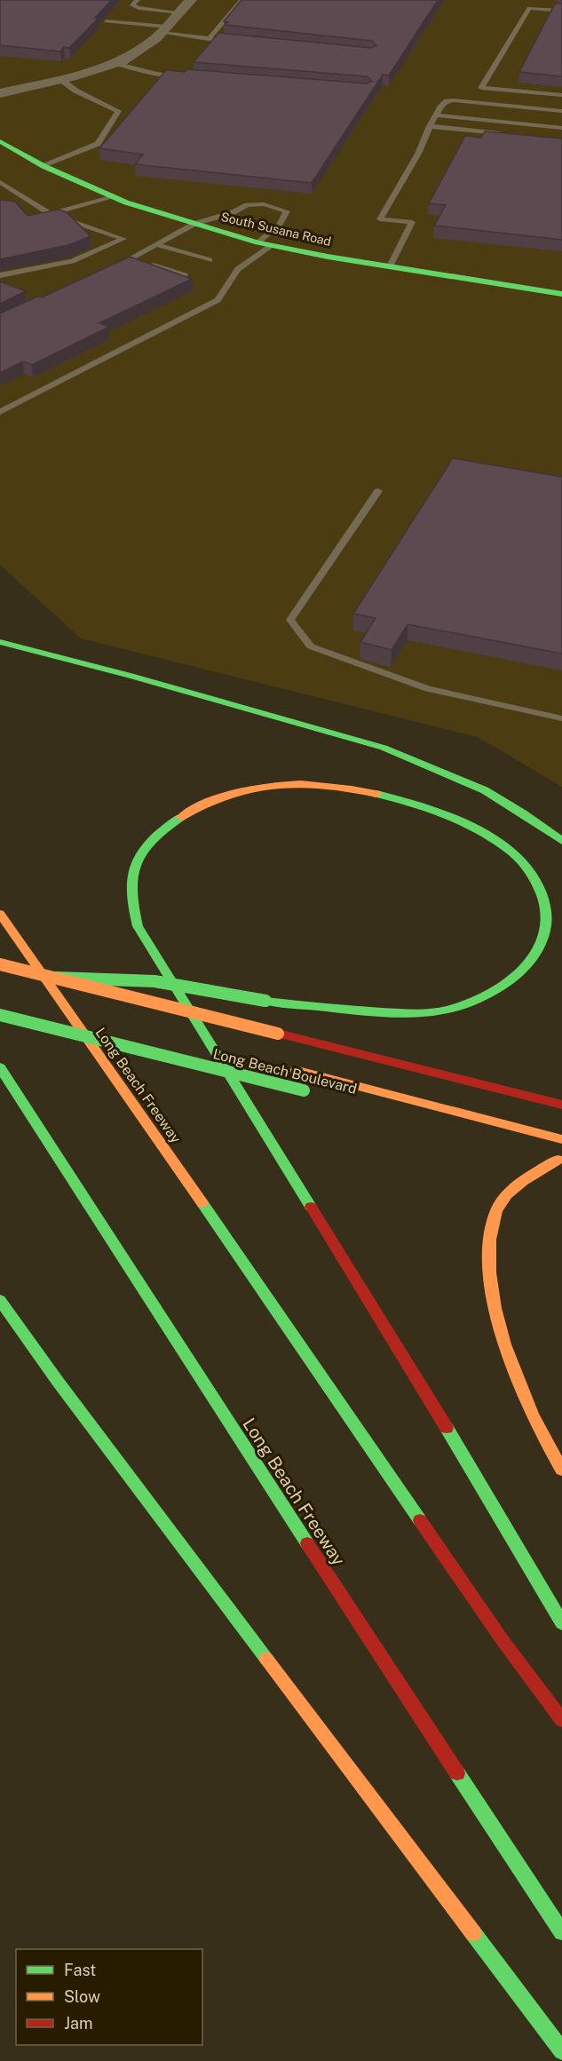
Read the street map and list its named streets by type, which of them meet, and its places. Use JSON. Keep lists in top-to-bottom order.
{
  "streets": {
    "main road": ["South Susana Road", "Long Beach Boulevard", "Long Beach Freeway"]
  },
  "legend": ["Fast", "Slow", "Jam"]
}
